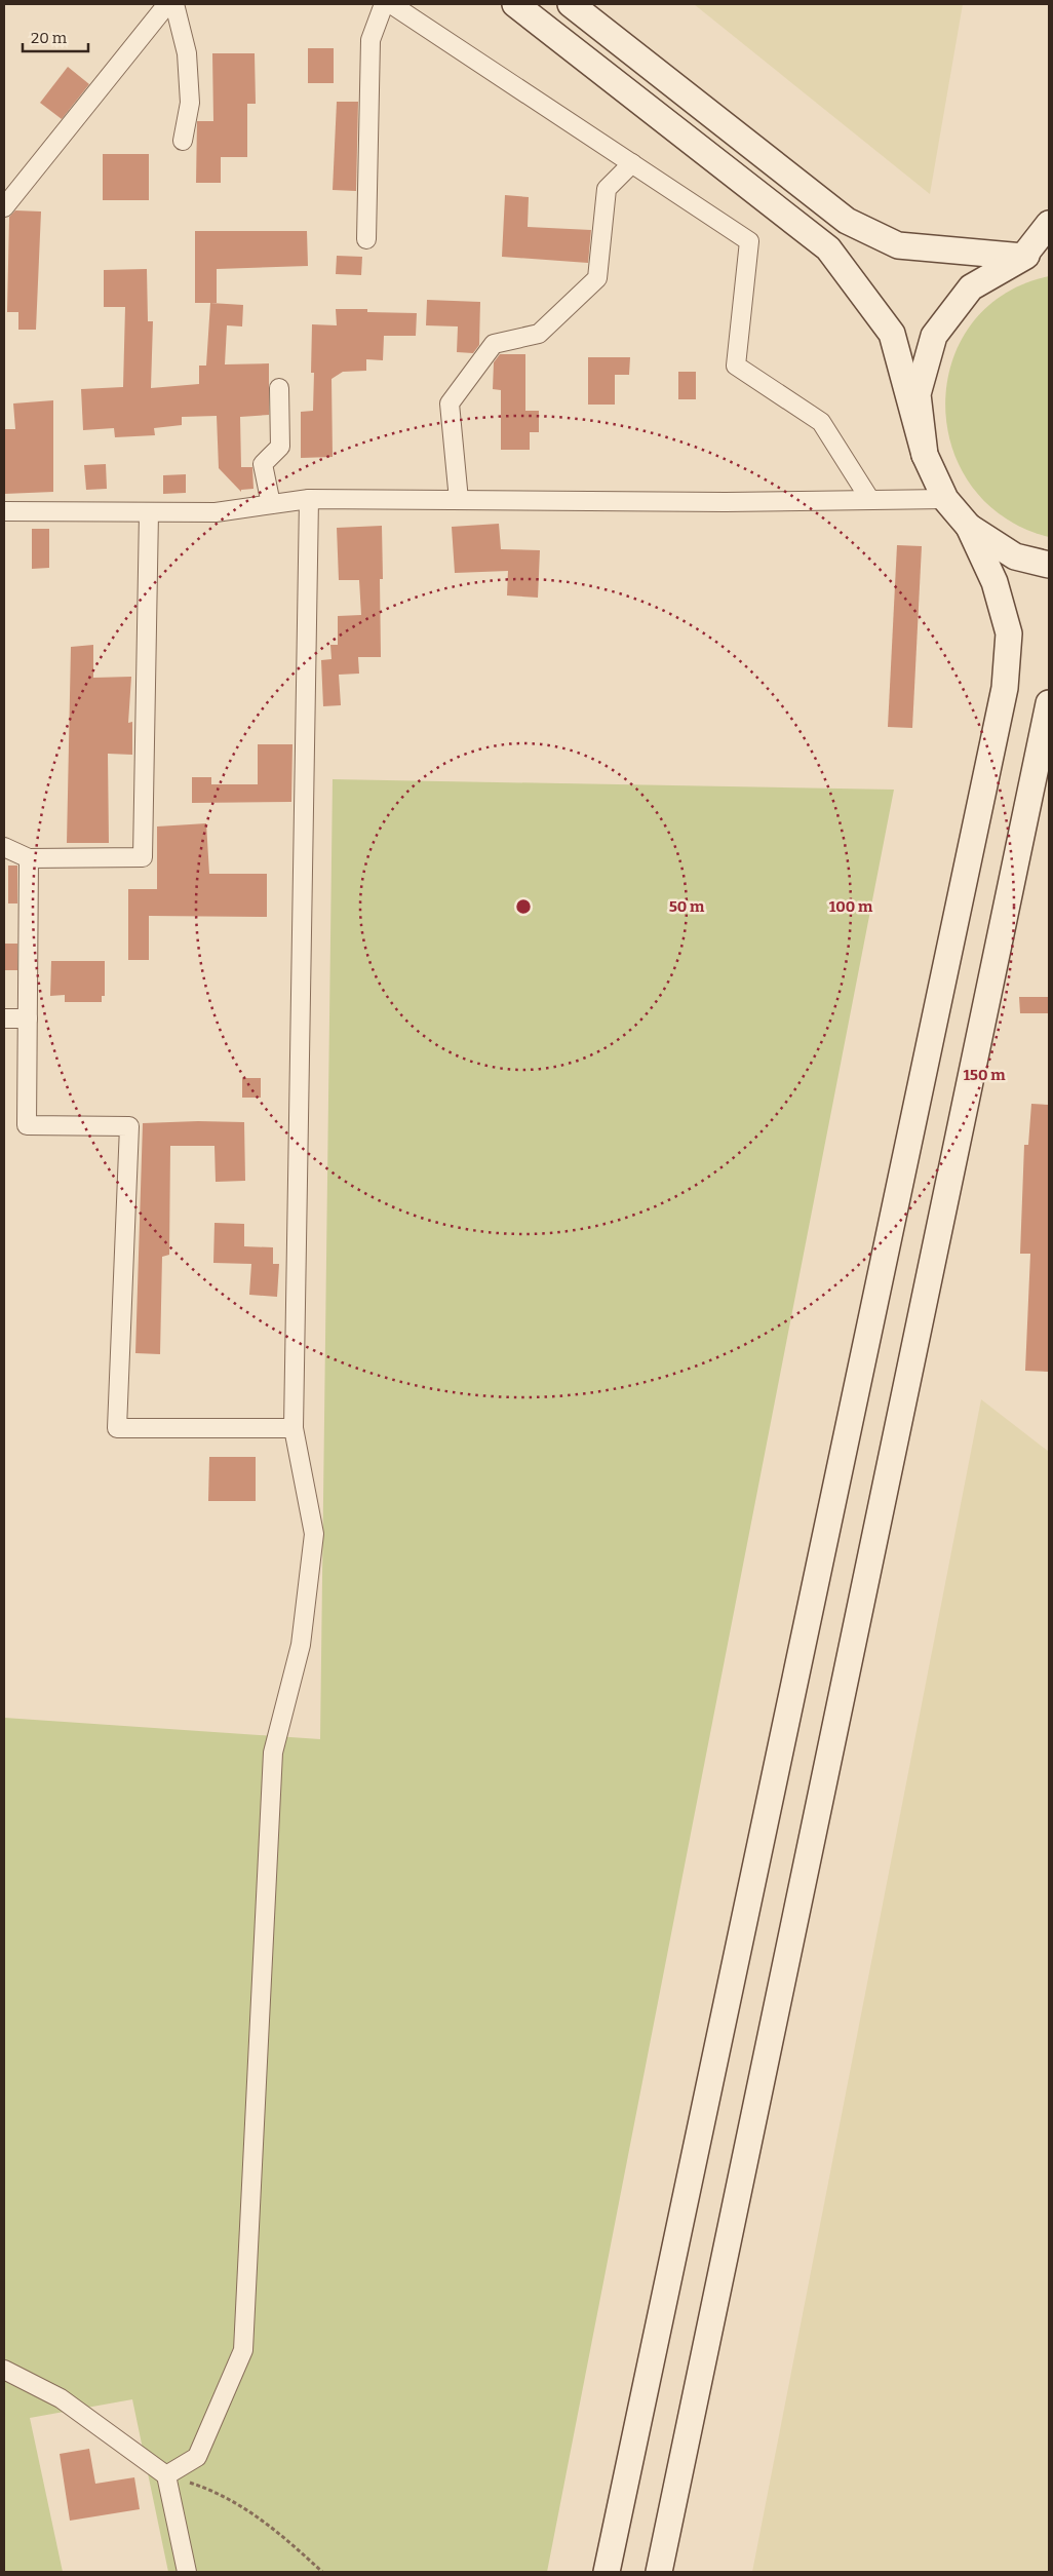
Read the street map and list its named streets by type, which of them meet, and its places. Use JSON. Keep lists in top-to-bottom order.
{
  "scale_bar": "20 m",
  "rings": ["50 m", "100 m", "150 m"]
}
